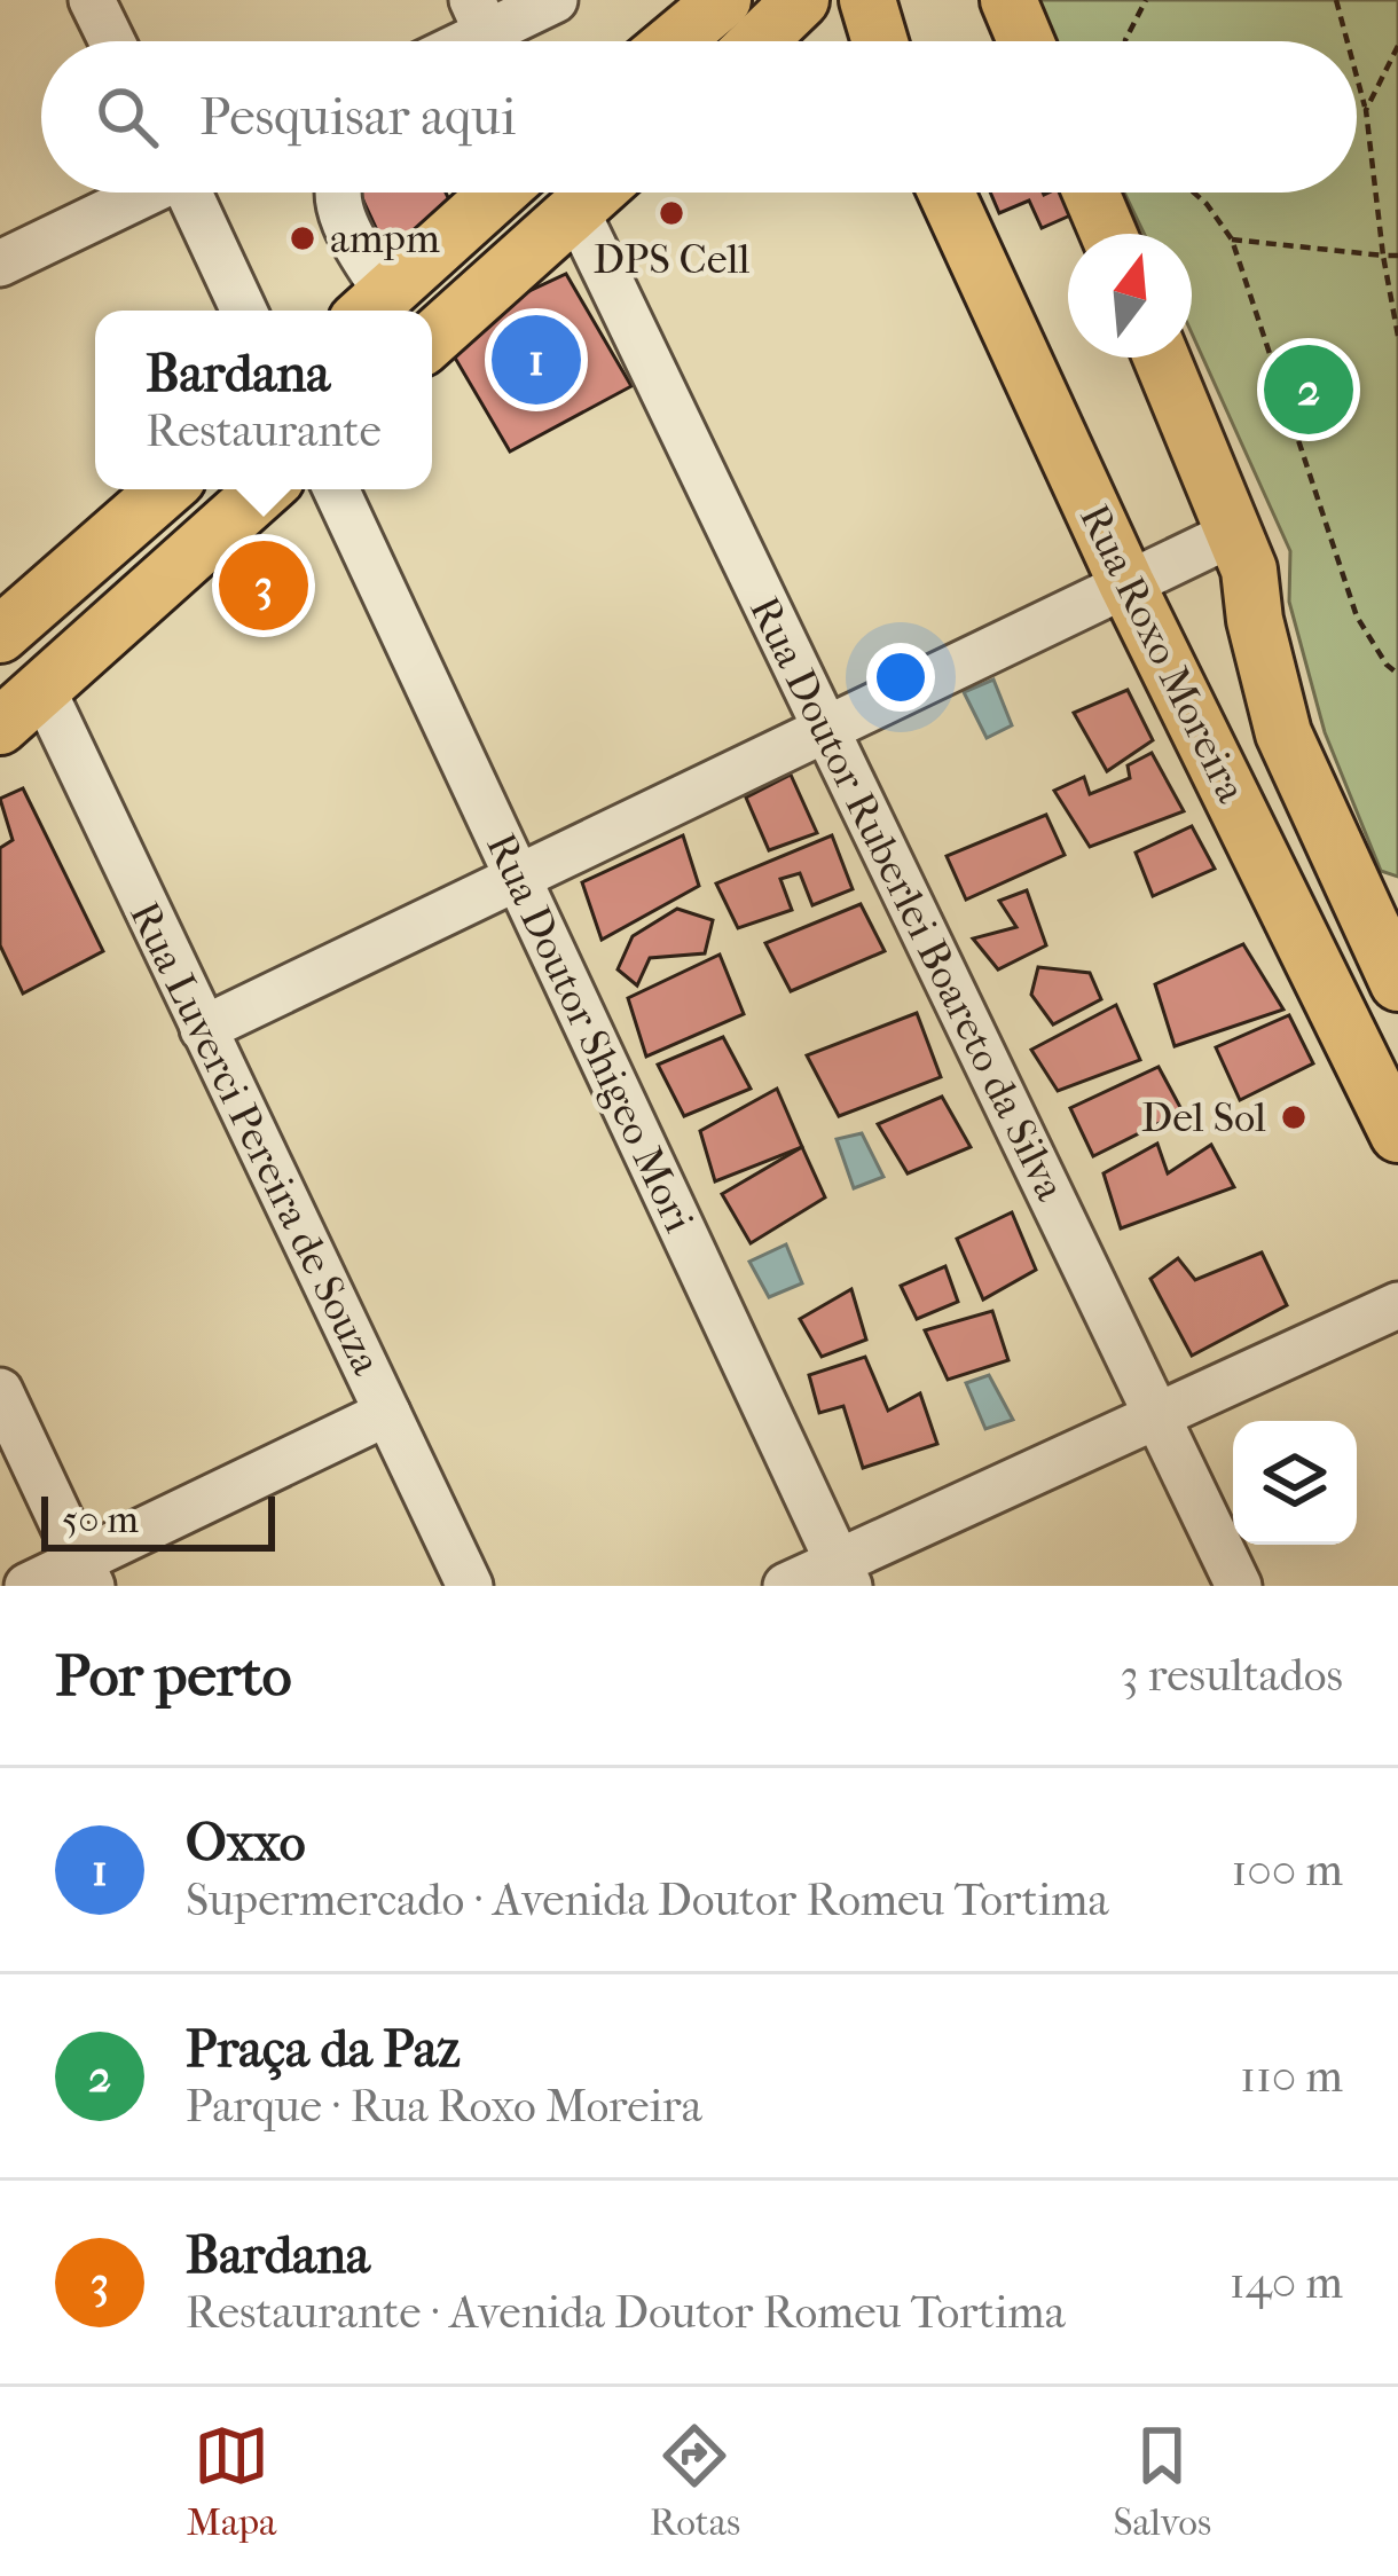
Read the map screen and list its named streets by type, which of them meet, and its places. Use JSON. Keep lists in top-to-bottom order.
{
  "streets": {
    "main road": ["Rua Roxo Moreira"],
    "street": ["Rua Doutor Ruberlei Boareto da Silva", "Rua Doutor Shigeo Mori", "Rua Luverci Pereira de Souza"]
  },
  "places": ["DPS Cell", "ampm", "Del Sol"],
  "scale_bar": "50 m",
  "north": "top",
  "page": {
    "search": "Pesquisar aqui",
    "pins": ["1", "2", "3"],
    "popup": ["Bardana", "Restaurante"],
    "scale": "50 m",
    "heading": ["Por perto", "3 resultados"],
    "list": [
      {
        "mark": "1",
        "name": "Oxxo",
        "note": "Supermercado · Avenida Doutor Romeu Tortima",
        "value": "100 m"
      },
      {
        "mark": "2",
        "name": "Praça da Paz",
        "note": "Parque · Rua Roxo Moreira",
        "value": "110 m"
      },
      {
        "mark": "3",
        "name": "Bardana",
        "note": "Restaurante · Avenida Doutor Romeu Tortima",
        "value": "140 m"
      }
    ],
    "nav": ["Mapa", "Rotas", "Salvos"]
  }
}
